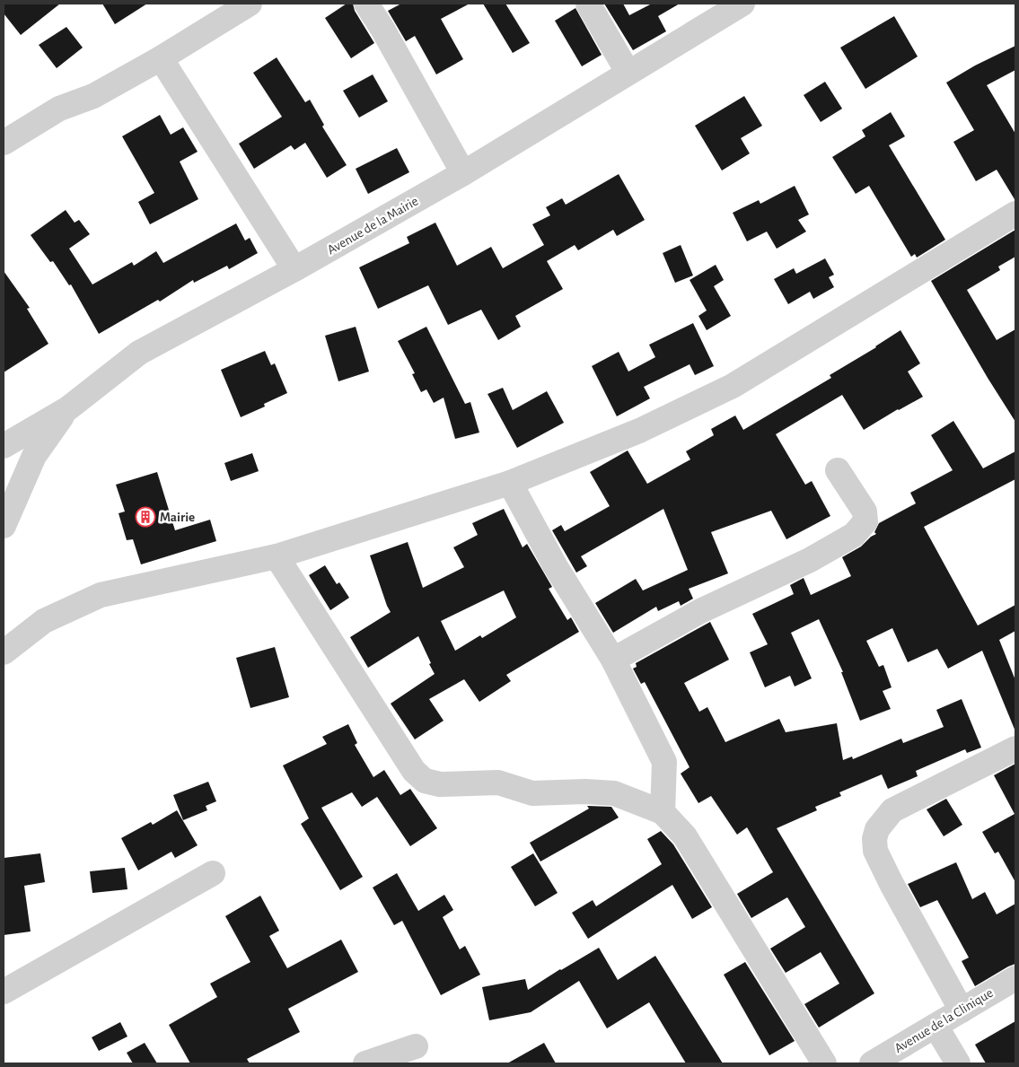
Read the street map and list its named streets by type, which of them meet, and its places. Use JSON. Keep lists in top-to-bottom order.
{
  "streets": {
    "street": ["Avenue de la Mairie", "Avenue de la Clinique"]
  },
  "places": {
    "building": ["Mairie"]
  }
}
